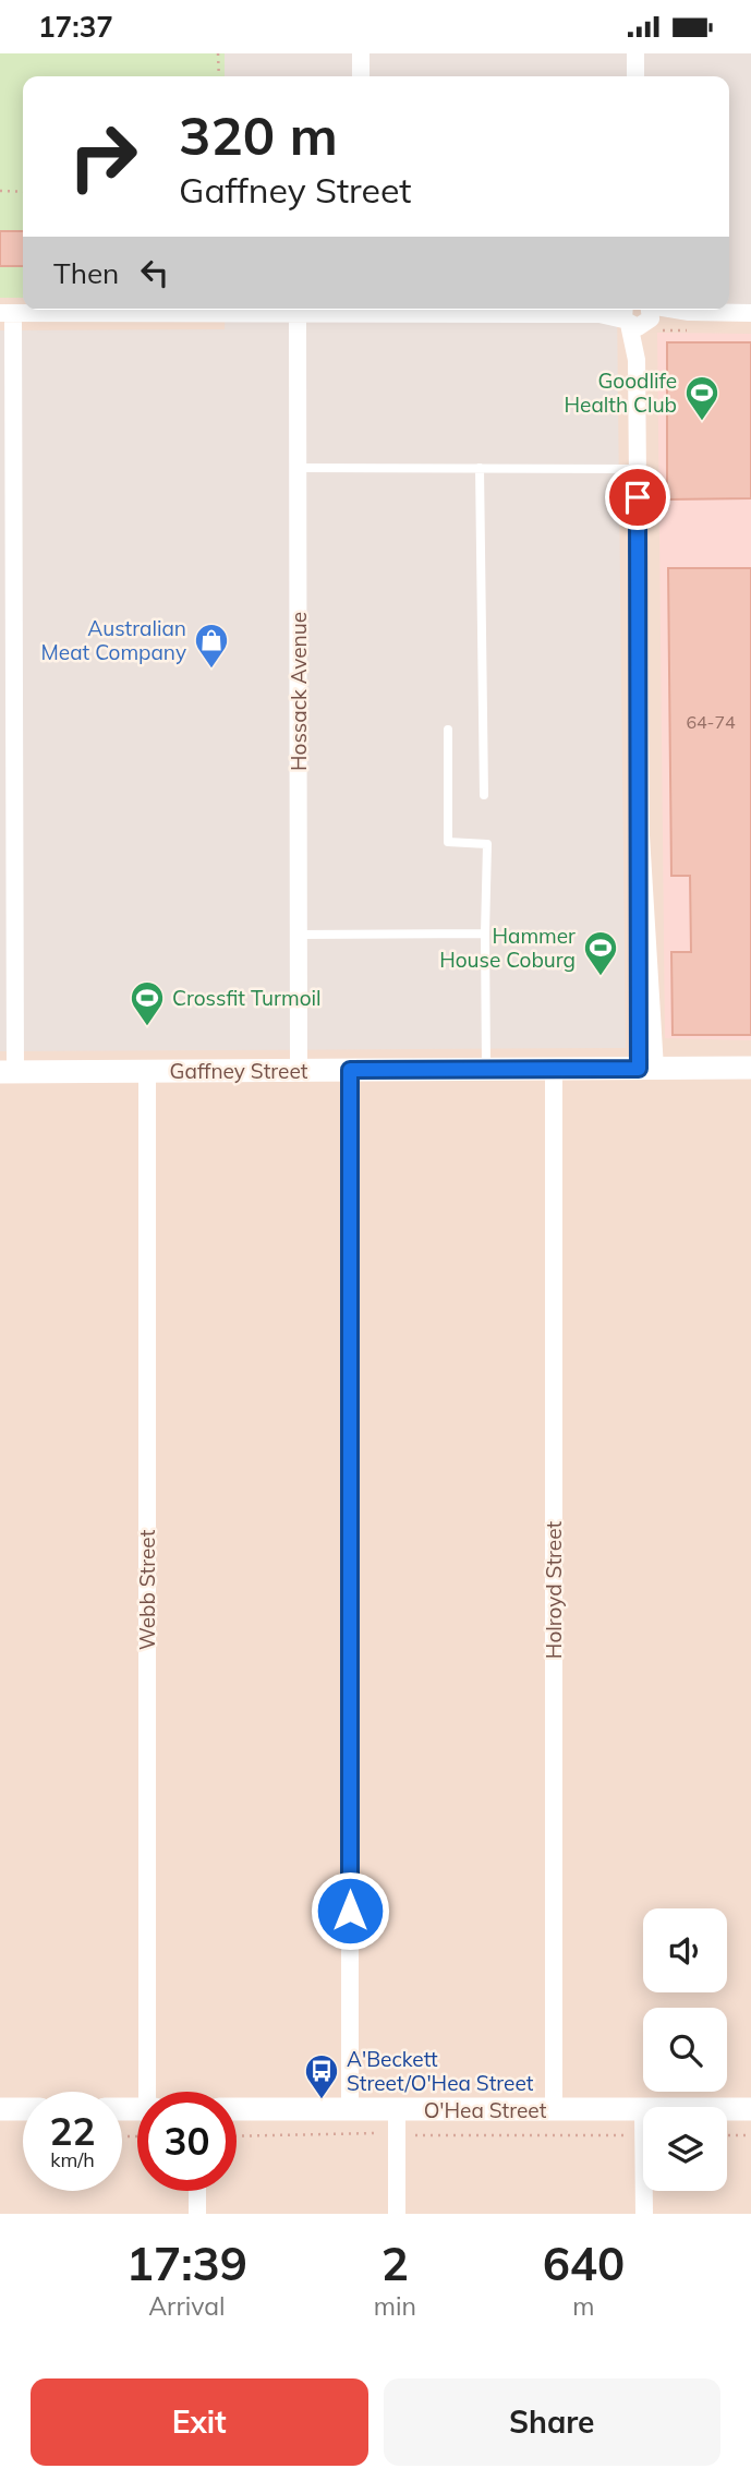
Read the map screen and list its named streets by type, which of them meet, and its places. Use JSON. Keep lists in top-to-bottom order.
{
  "streets": {
    "main road": ["Gaffney Street", "O'Hea Street"],
    "street": ["Hossack Avenue", "Webb Street", "Holroyd Street"]
  },
  "crossings": [
    ["Hossack Avenue", "Gaffney Street"],
    ["Gaffney Street", "Webb Street"],
    ["Gaffney Street", "Holroyd Street"],
    ["Holroyd Street", "O'Hea Street"]
  ],
  "places": {
    "sports": ["Goodlife Health Club", "Hammer House Coburg", "Crossfit Turmoil"],
    "shop": ["Australian Meat Company"],
    "bus stop": ["A'Beckett Street/O'Hea Street"]
  },
  "house_numbers": ["64-74"],
  "page": {
    "status": "17:37",
    "turn": ["320 m", "Gaffney Street"],
    "then": "Then",
    "speed": "22 km/h",
    "limit": "30",
    "eta": [
      "17:39",
      "Arrival",
      "2",
      "min",
      "640",
      "m"
    ],
    "buttons": ["Exit", "Share"]
  }
}
